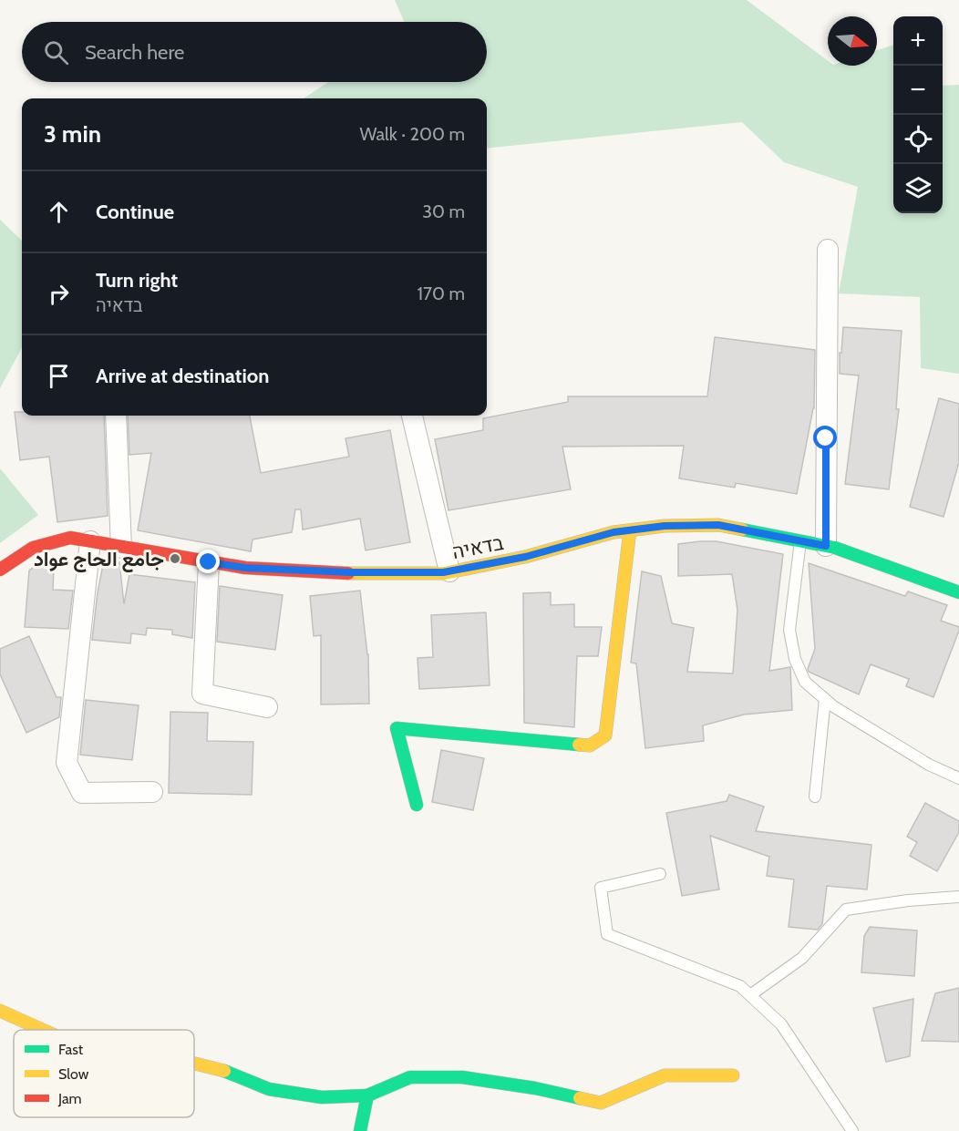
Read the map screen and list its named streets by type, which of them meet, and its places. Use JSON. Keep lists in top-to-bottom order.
{
  "streets": {
    "street": ["בדאיה"]
  },
  "places": ["جامع الحاج عواد"],
  "legend": ["Fast", "Slow", "Jam"],
  "north": "right",
  "page": {
    "map_buttons": ["+", "−"],
    "search": "Search here",
    "heading": ["3 min", "Walk · 200 m"],
    "list": [
      ["Continue", "30 m"],
      ["Turn right", "בדאיה", "170 m"],
      "Arrive at destination"
    ]
  }
}
